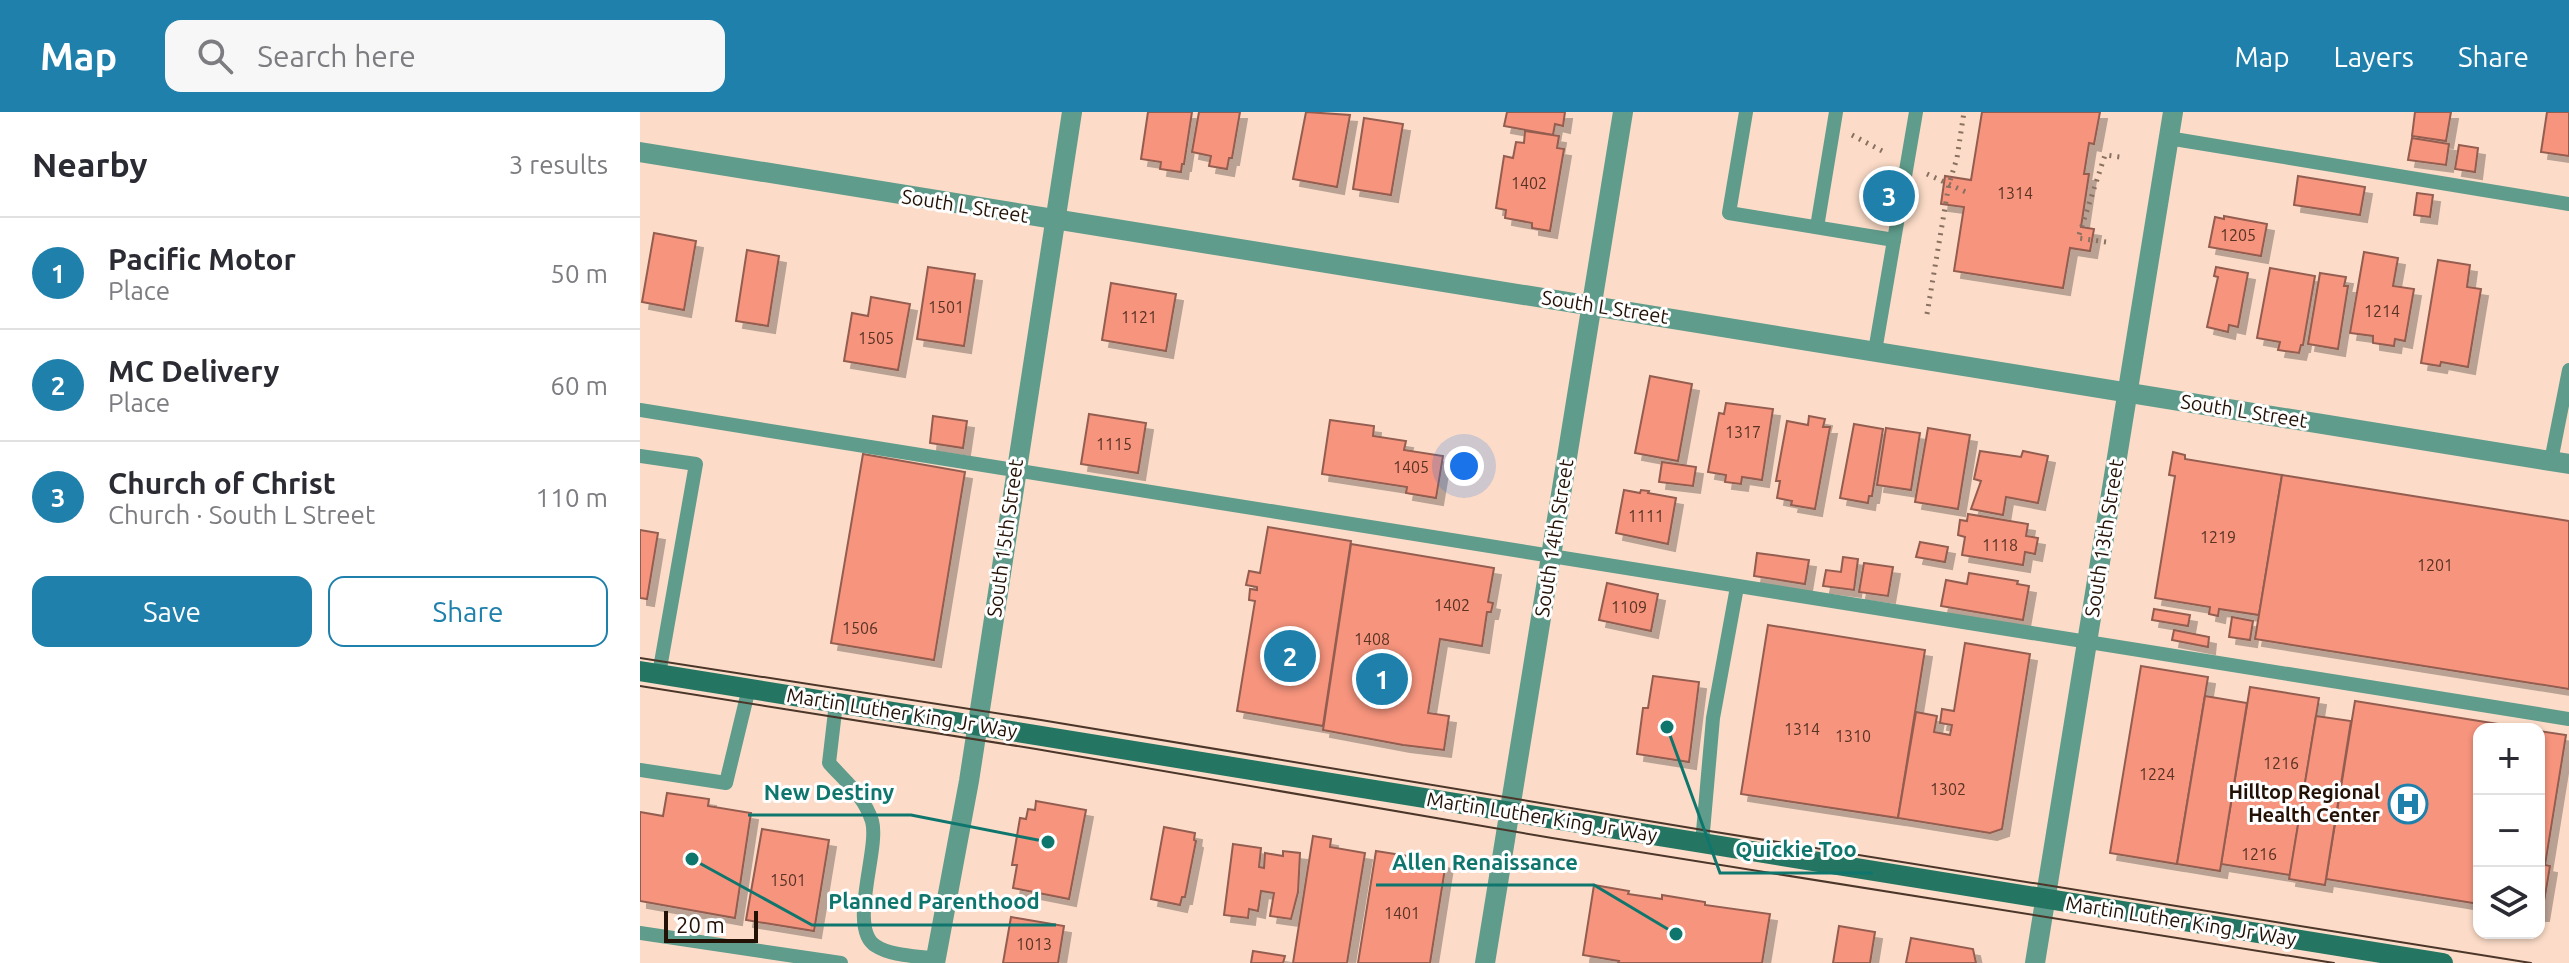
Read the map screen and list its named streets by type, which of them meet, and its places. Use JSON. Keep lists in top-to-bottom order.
{
  "streets": {
    "main road": ["Martin Luther King Jr Way"],
    "street": [
      "South L Street",
      "South 15th Street",
      "South 14th Street",
      "South 13th Street"
    ]
  },
  "crossings": [
    ["South L Street", "South 15th Street"],
    ["South L Street", "South 14th Street"],
    ["South L Street", "South 13th Street"],
    ["South 15th Street", "Martin Luther King Jr Way"],
    ["South 14th Street", "Martin Luther King Jr Way"],
    ["South 13th Street", "Martin Luther King Jr Way"]
  ],
  "places": {
    "other": [
      "Quickie Too",
      "New Destiny",
      "Planned Parenthood",
      "Allen Renaissance"
    ],
    "hospital": ["Hilltop Regional Health Center"]
  },
  "house_numbers": [
    "1402",
    "1314",
    "1205",
    "1501",
    "1214",
    "1121",
    "1505",
    "1317",
    "1115",
    "1405",
    "1111",
    "1219",
    "1118",
    "1201",
    "1402",
    "1109",
    "1506",
    "1408",
    "1314",
    "1310",
    "1216",
    "1224",
    "1302",
    "1216",
    "1501",
    "1401",
    "1013"
  ],
  "scale_bar": "20 m",
  "page": {
    "header": "Map",
    "search": "Search here",
    "nav": ["Map", "Layers", "Share"],
    "heading": ["Nearby", "3 results"],
    "pins": ["3", "2", "1"],
    "list": [
      {
        "mark": "1",
        "name": "Pacific Motor",
        "note": "Place",
        "value": "50 m"
      },
      {
        "mark": "2",
        "name": "MC Delivery",
        "note": "Place",
        "value": "60 m"
      },
      {
        "mark": "3",
        "name": "Church of Christ",
        "note": "Church · South L Street",
        "value": "110 m"
      }
    ],
    "buttons": ["Save", "Share"],
    "map_buttons": ["+", "−"],
    "scale": "20 m"
  }
}
